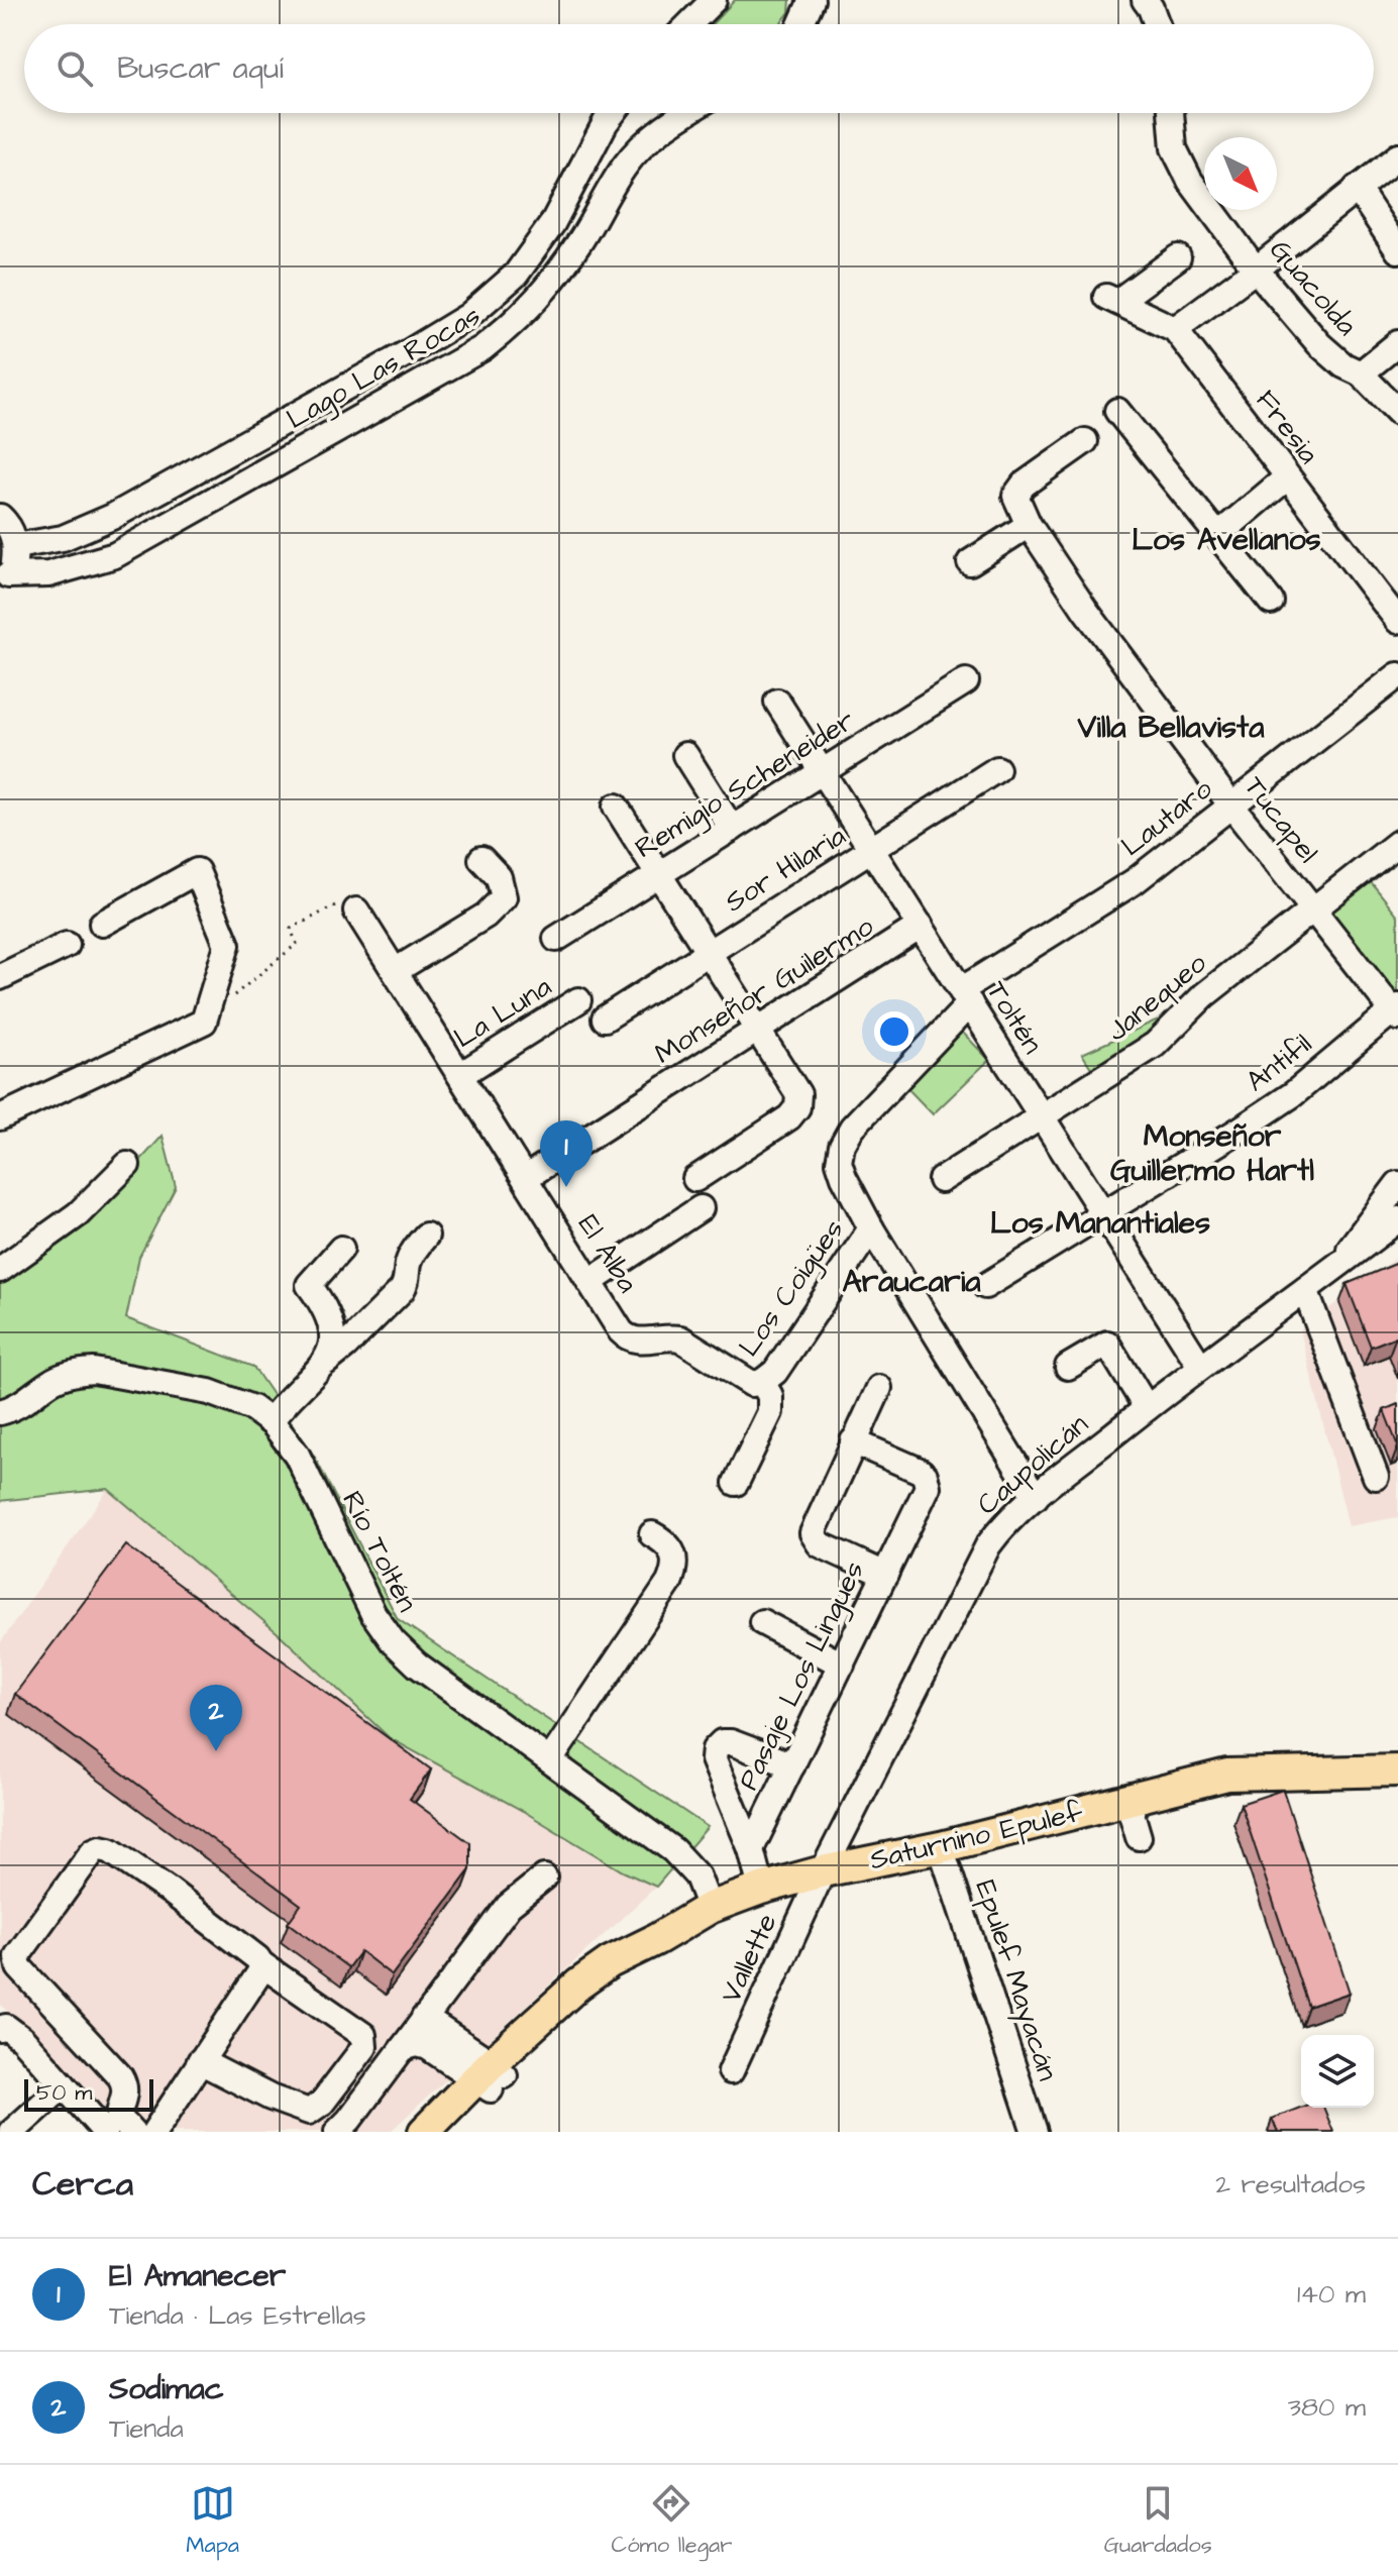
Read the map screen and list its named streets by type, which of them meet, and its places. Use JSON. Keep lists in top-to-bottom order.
{
  "streets": {
    "main road": ["Saturnino Epulef"],
    "street": [
      "Guacolda",
      "Lago Las Rocas",
      "Fresia",
      "Remigio Scheneider",
      "Lautaro",
      "Tucapel",
      "Sor Hilaria",
      "Monseñor Guilermo",
      "Janequeo",
      "La Luna",
      "Toltén",
      "Antifil",
      "El Alba",
      "Los Coigües",
      "Caupolicán",
      "Río Toltén",
      "Pasaje Los Lingues",
      "Vallette",
      "Epulef Mayacán"
    ]
  },
  "crossings": [
    ["Remigio Scheneider", "Toltén"],
    ["Lautaro", "Tucapel"],
    ["Lautaro", "Toltén"],
    ["Lautaro", "Los Coigües"],
    ["Tucapel", "Janequeo"],
    ["Tucapel", "Antifil"],
    ["Sor Hilaria", "Toltén"],
    ["Monseñor Guilermo", "Toltén"],
    ["Monseñor Guilermo", "El Alba"],
    ["Janequeo", "Toltén"],
    ["La Luna", "El Alba"],
    ["Toltén", "Antifil"],
    ["Toltén", "Caupolicán"],
    ["El Alba", "Los Coigües"],
    ["Caupolicán", "Saturnino Epulef"],
    ["Caupolicán", "Vallette"],
    ["Río Toltén", "Saturnino Epulef"],
    ["Saturnino Epulef", "Vallette"],
    ["Saturnino Epulef", "Epulef Mayacán"]
  ],
  "districts": [
    "Los Avellanos",
    "Villa Bellavista",
    "Monseñor Guillermo Hartl",
    "Los Manantiales",
    "Araucaria"
  ],
  "scale_bar": "50 m",
  "north": "bottom right",
  "page": {
    "search": "Buscar aquí",
    "pins": ["1", "2"],
    "scale": "50 m",
    "heading": ["Cerca", "2 resultados"],
    "list": [
      {
        "mark": "1",
        "name": "El Amanecer",
        "note": "Tienda · Las Estrellas",
        "value": "140 m"
      },
      {
        "mark": "2",
        "name": "Sodimac",
        "note": "Tienda",
        "value": "380 m"
      }
    ],
    "nav": ["Mapa", "Cómo llegar", "Guardados"]
  }
}
